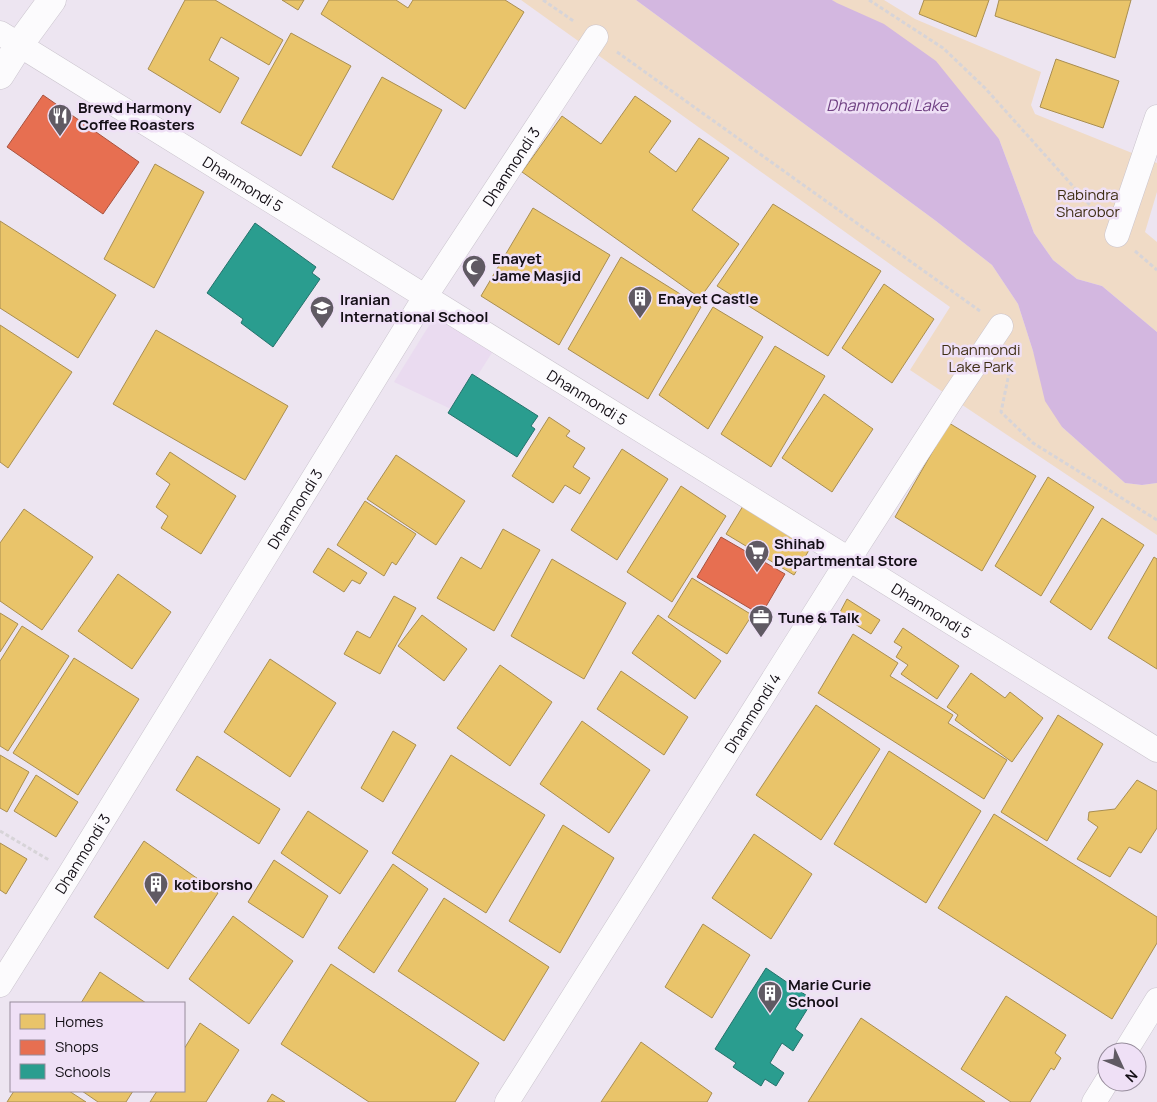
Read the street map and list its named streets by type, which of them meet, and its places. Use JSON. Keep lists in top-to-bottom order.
{
  "streets": {
    "street": ["Dhanmondi 3", "Dhanmondi 5", "Dhanmondi 4"]
  },
  "crossings": [
    ["Dhanmondi 3", "Dhanmondi 5"],
    ["Dhanmondi 5", "Dhanmondi 4"]
  ],
  "water": ["Dhanmondi Lake"],
  "parks": ["Rabindra Sharobor", "Dhanmondi Lake Park"],
  "places": {
    "restaurant": ["Brewd Harmony Coffee Roasters"],
    "mosque": ["Enayet Jame Masjid"],
    "building": ["Enayet Castle", "kotiborsho", "Marie Curie School"],
    "school or university": ["Iranian International School"],
    "supermarket": ["Shihab Departmental Store"],
    "office": ["Tune & Talk"]
  },
  "legend": ["Homes", "Shops", "Schools"],
  "north": "bottom right"
}
